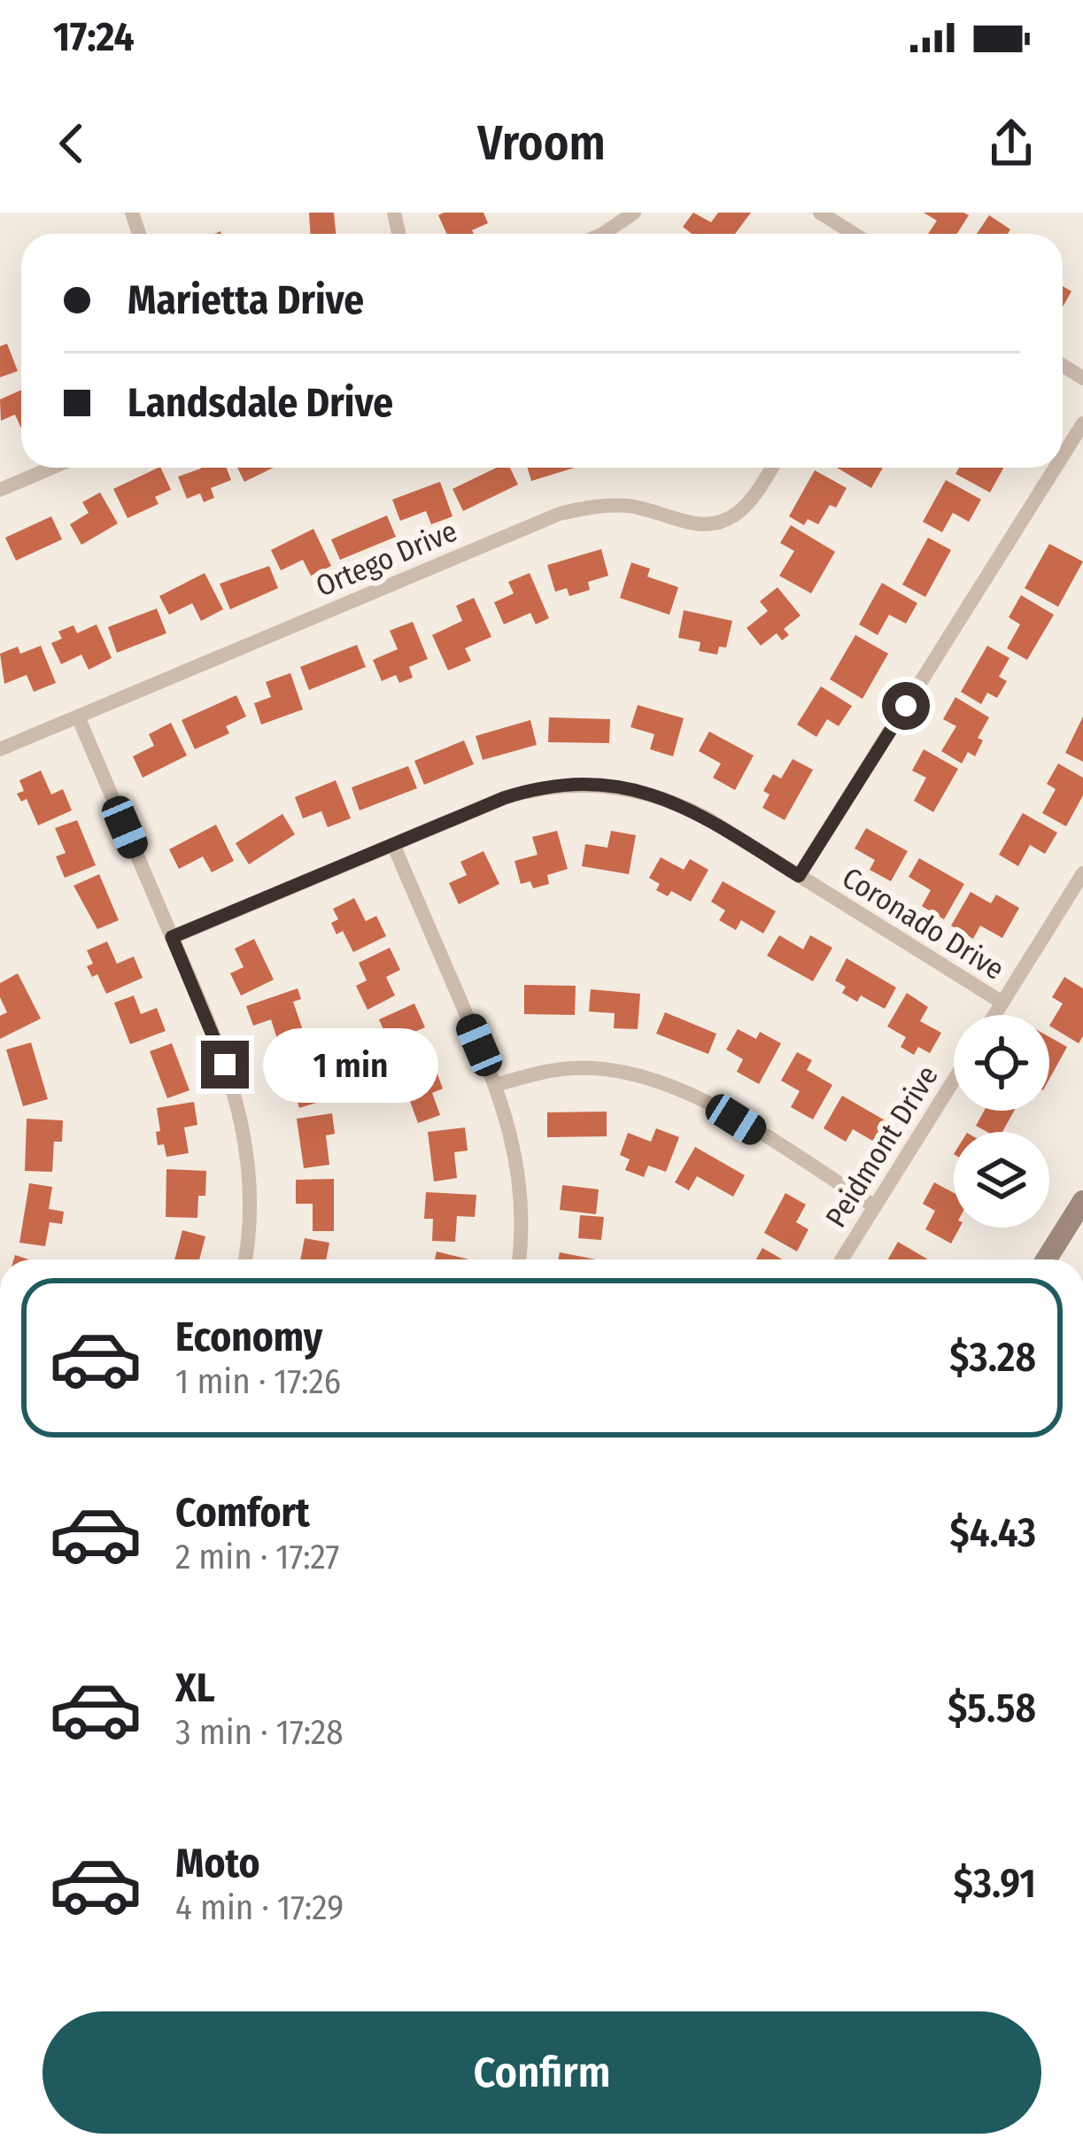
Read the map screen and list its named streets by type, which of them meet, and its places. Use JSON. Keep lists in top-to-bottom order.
{
  "streets": {
    "street": ["Ortego Drive", "Coronado Drive", "Peidmont Drive"]
  },
  "page": {
    "status": "17:24",
    "header": "Vroom",
    "banner": ["Marietta Drive", "Landsdale Drive"],
    "bubble": "1 min",
    "list": [
      {
        "name": "Economy",
        "note": "1 min · 17:26",
        "value": "$3.28"
      },
      {
        "name": "Comfort",
        "note": "2 min · 17:27",
        "value": "$4.43"
      },
      {
        "name": "XL",
        "note": "3 min · 17:28",
        "value": "$5.58"
      },
      {
        "name": "Moto",
        "note": "4 min · 17:29",
        "value": "$3.91"
      }
    ],
    "buttons": "Confirm"
  }
}
